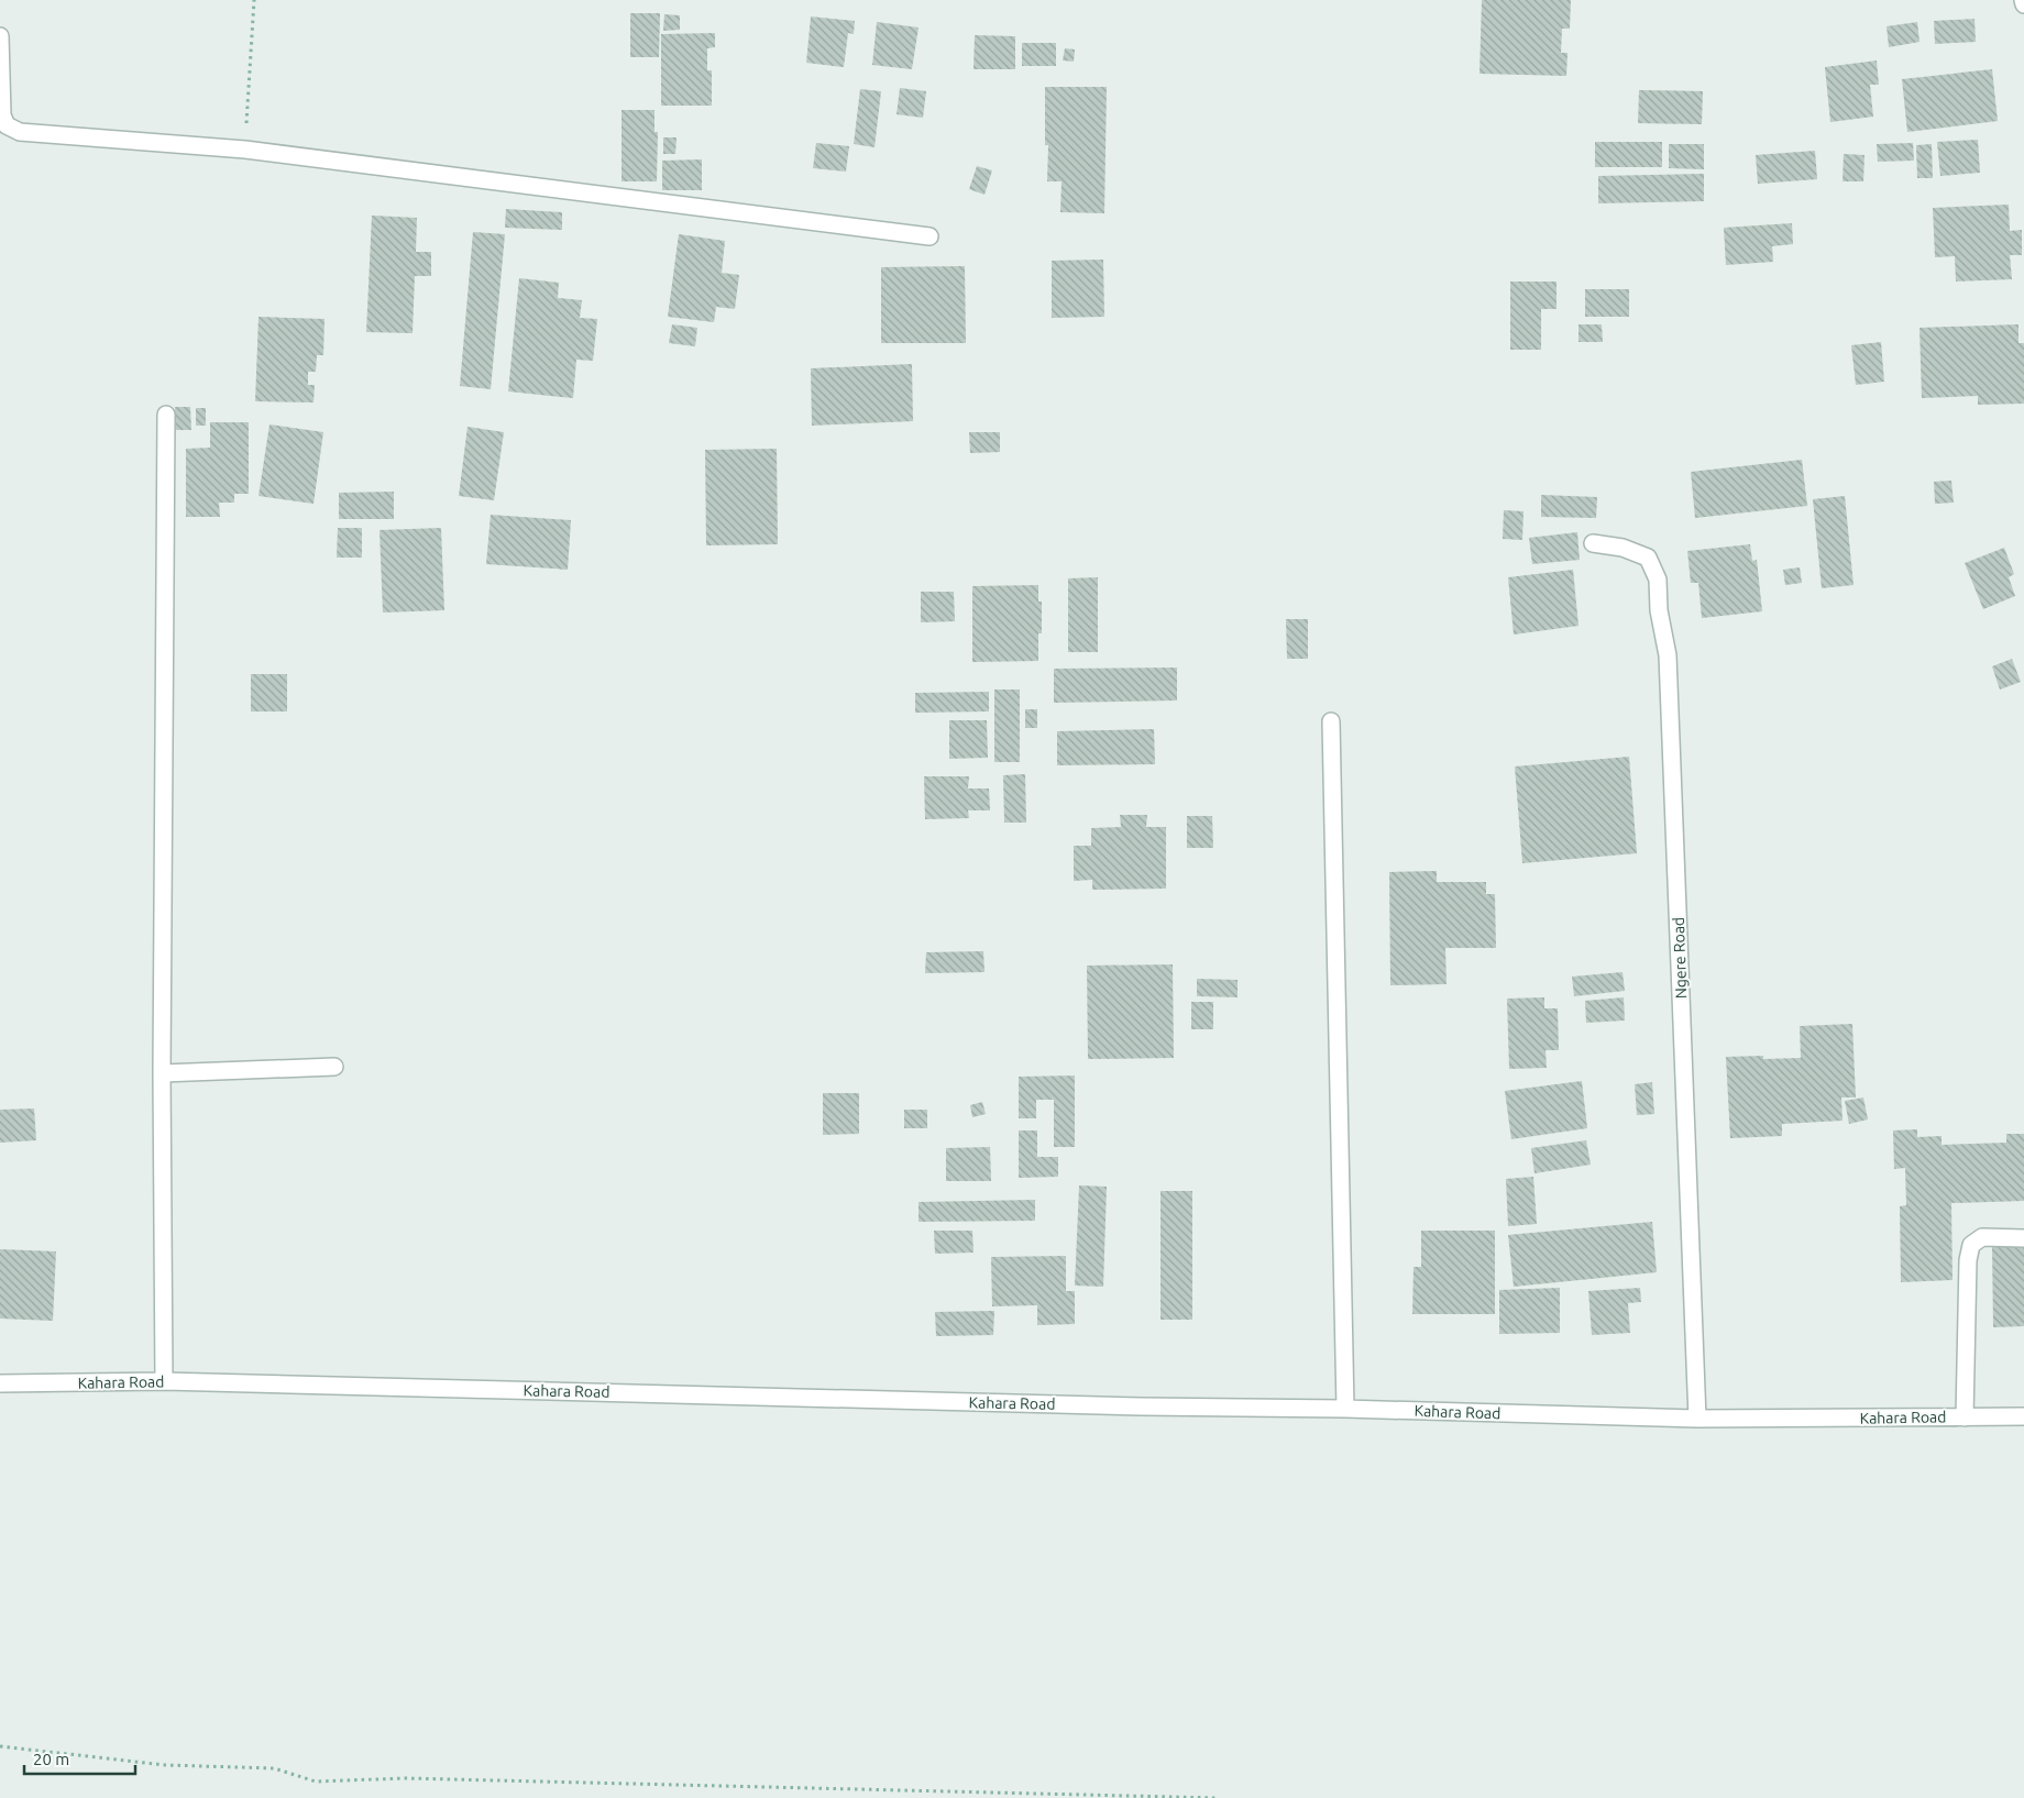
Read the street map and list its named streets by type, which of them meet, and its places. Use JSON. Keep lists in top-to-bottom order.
{
  "streets": {
    "street": ["Ngere Road", "Kahara Road"]
  },
  "crossings": [
    ["Ngere Road", "Kahara Road"]
  ],
  "scale_bar": "20 m"
}
